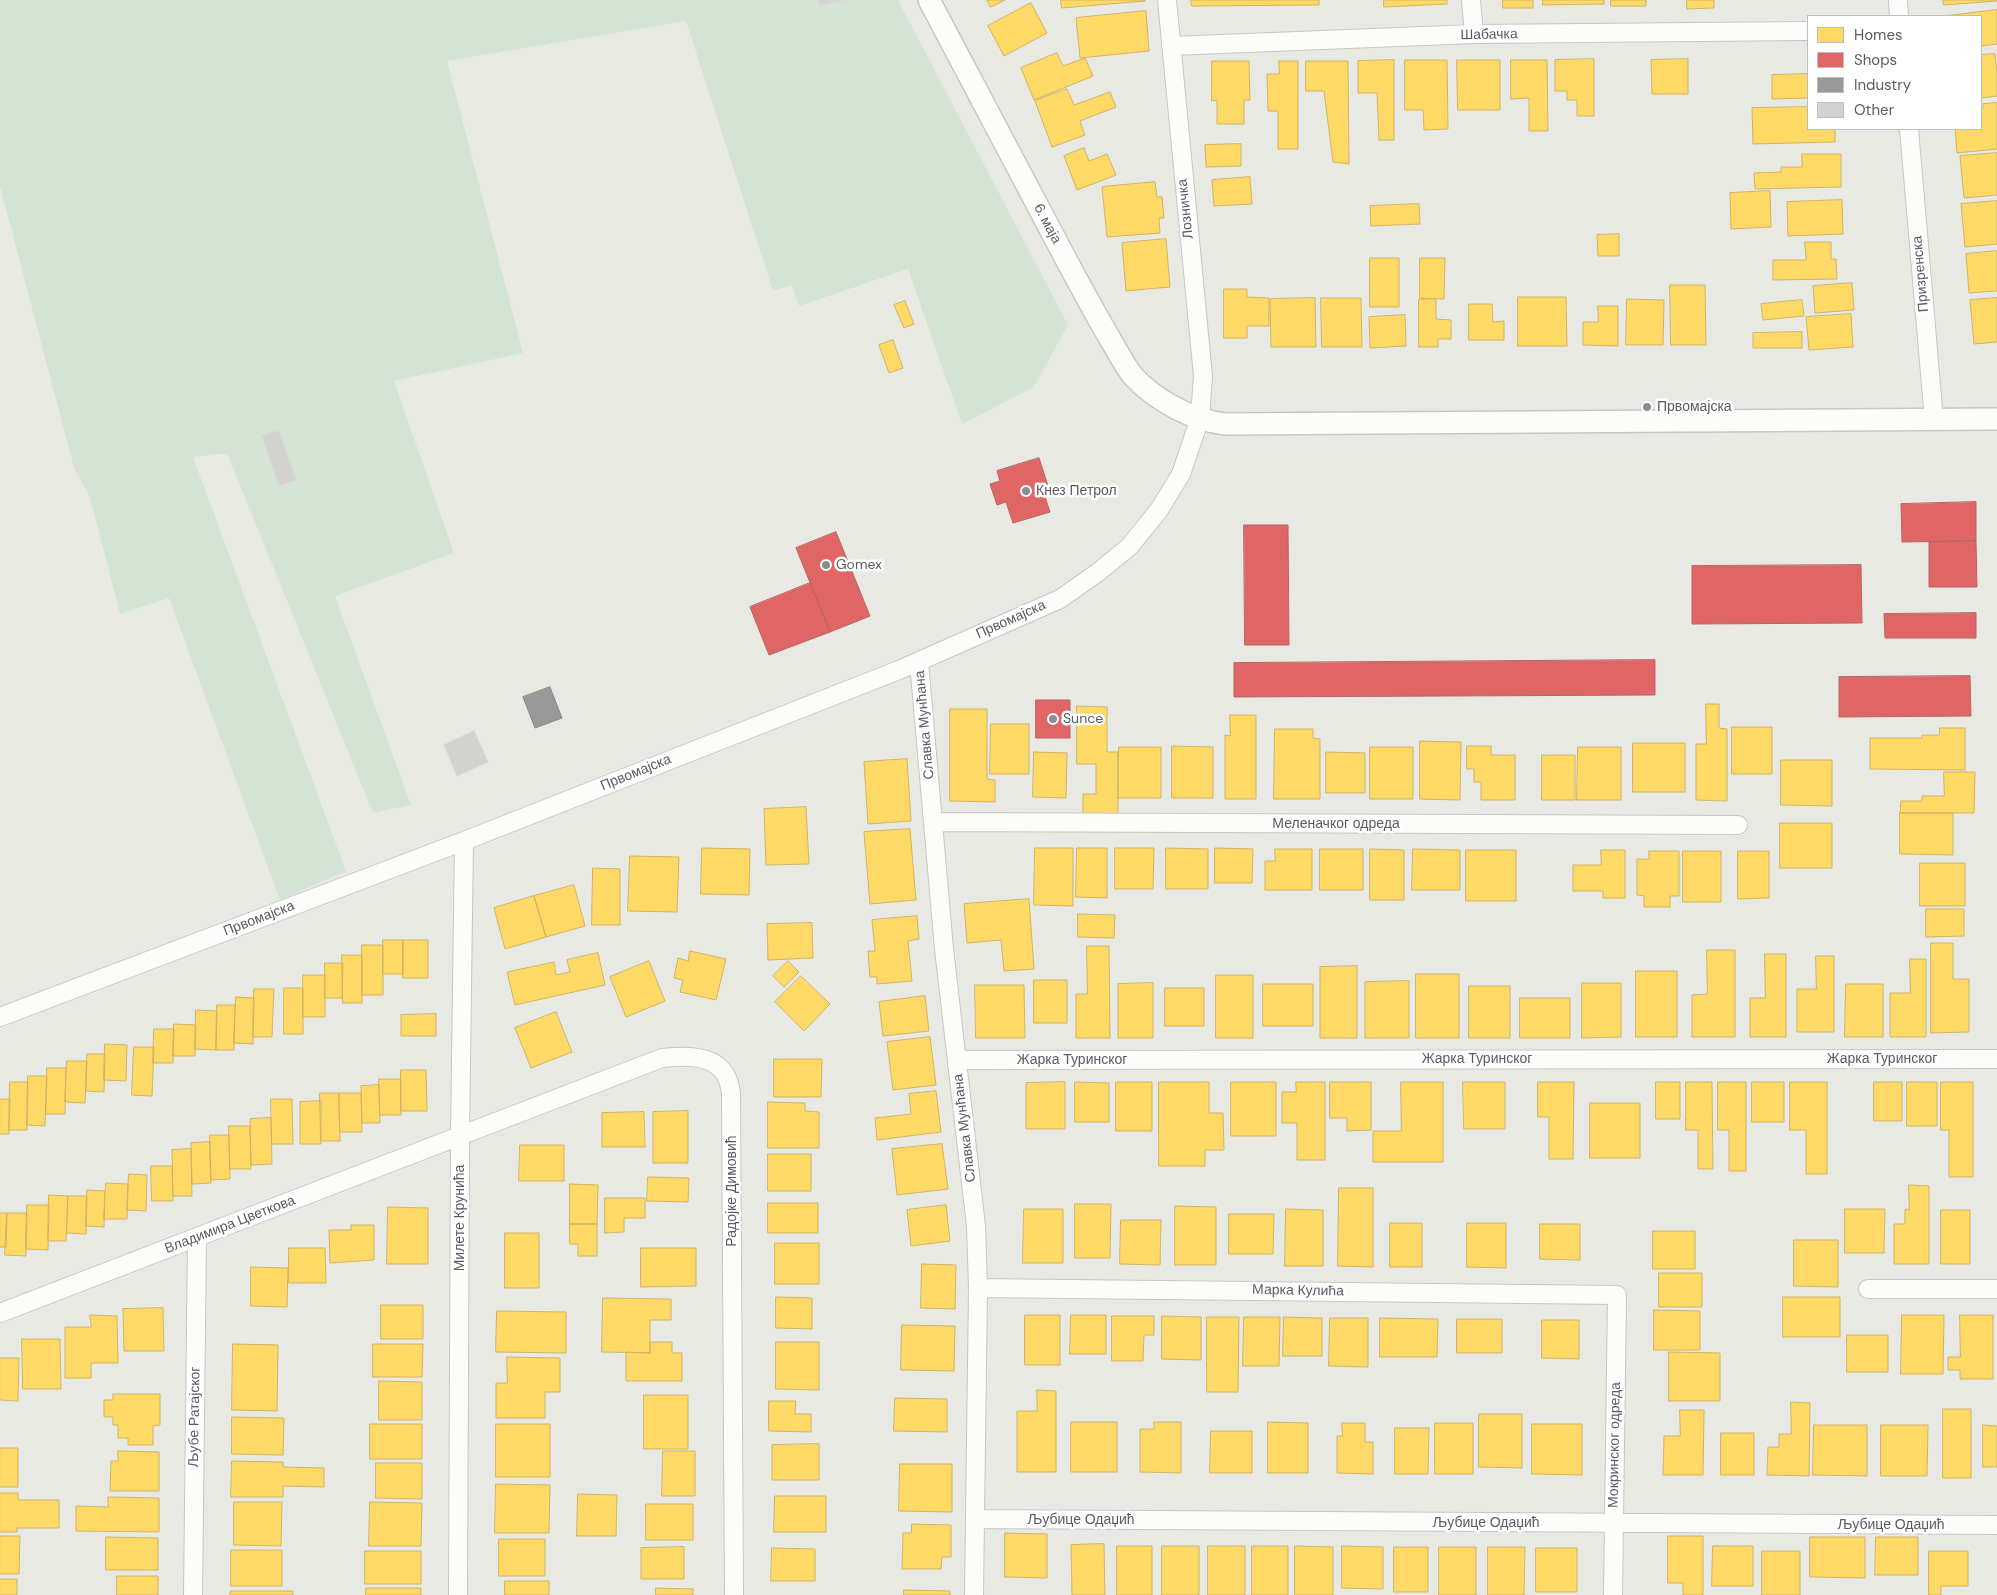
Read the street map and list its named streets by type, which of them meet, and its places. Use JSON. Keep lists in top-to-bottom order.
{
  "streets": {
    "street": [
      "Шабачка",
      "Лозничка",
      "6. маја",
      "Призренска",
      "Првомајска",
      "Славка Мунћана",
      "Меленачког одреда",
      "Жарка Туринског",
      "Радојке Димовић",
      "Милете Крунића",
      "Владимира Цветкова",
      "Марка Кулића",
      "Љубе Ратајског",
      "Мокринског одреда",
      "Љубице Одаџић"
    ]
  },
  "crossings": [
    ["Шабачка", "Лозничка"],
    ["Лозничка", "6. маја"],
    ["Лозничка", "Првомајска"],
    ["6. маја", "Првомајска"],
    ["Првомајска", "Славка Мунћана"],
    ["Првомајска", "Милете Крунића"],
    ["Славка Мунћана", "Меленачког одреда"],
    ["Славка Мунћана", "Жарка Туринског"],
    ["Славка Мунћана", "Марка Кулића"],
    ["Славка Мунћана", "Љубице Одаџић"],
    ["Радојке Димовић", "Милете Крунића"],
    ["Радојке Димовић", "Владимира Цветкова"],
    ["Милете Крунића", "Владимира Цветкова"],
    ["Владимира Цветкова", "Љубе Ратајског"],
    ["Марка Кулића", "Мокринског одреда"],
    ["Мокринског одреда", "Љубице Одаџић"]
  ],
  "places": [
    "Првомајска",
    "Кнез Петрол",
    "Gomex",
    "Sunce"
  ],
  "legend": [
    "Homes",
    "Shops",
    "Industry",
    "Other"
  ]
}
